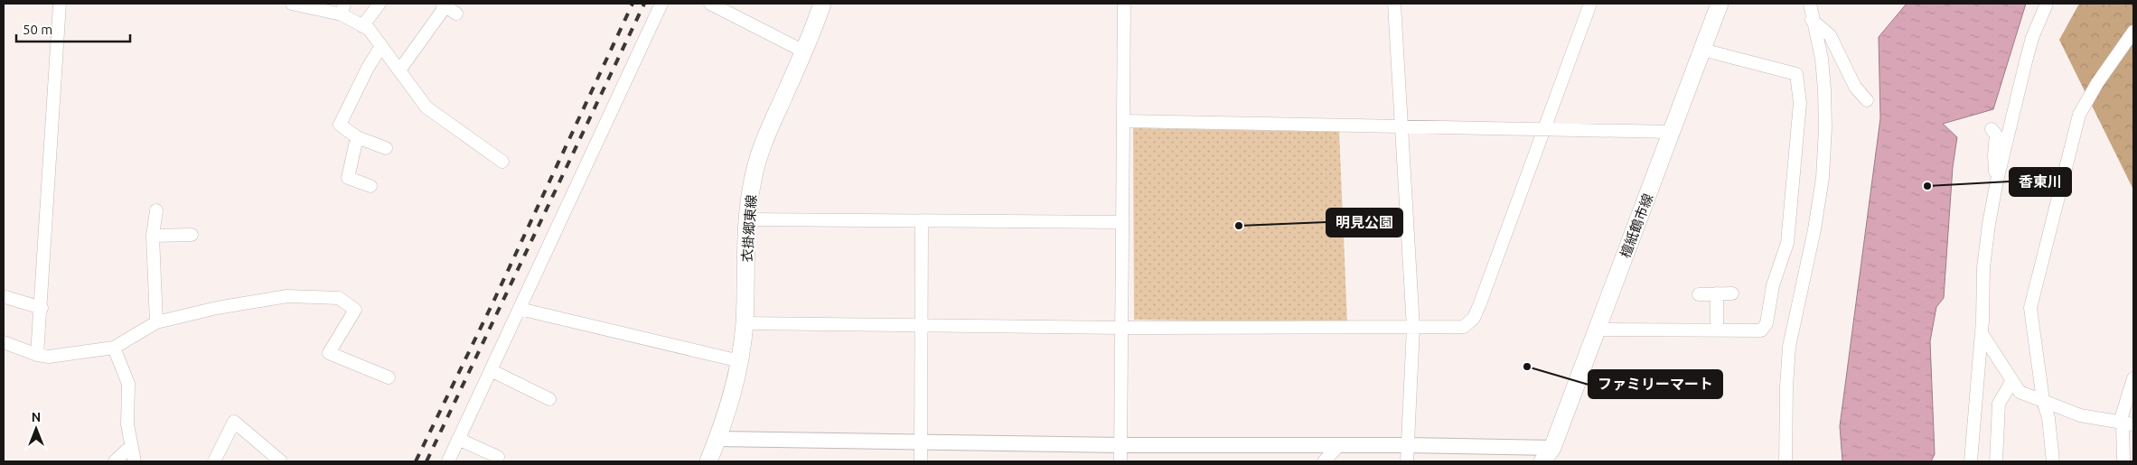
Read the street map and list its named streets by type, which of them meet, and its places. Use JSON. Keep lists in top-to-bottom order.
{
  "streets": {
    "main road": ["檀紙鶴市線", "衣掛郷東線"]
  },
  "places": ["香東川", "明見公園", "ファミリーマート"],
  "scale_bar": "50 m",
  "north": "top"
}
